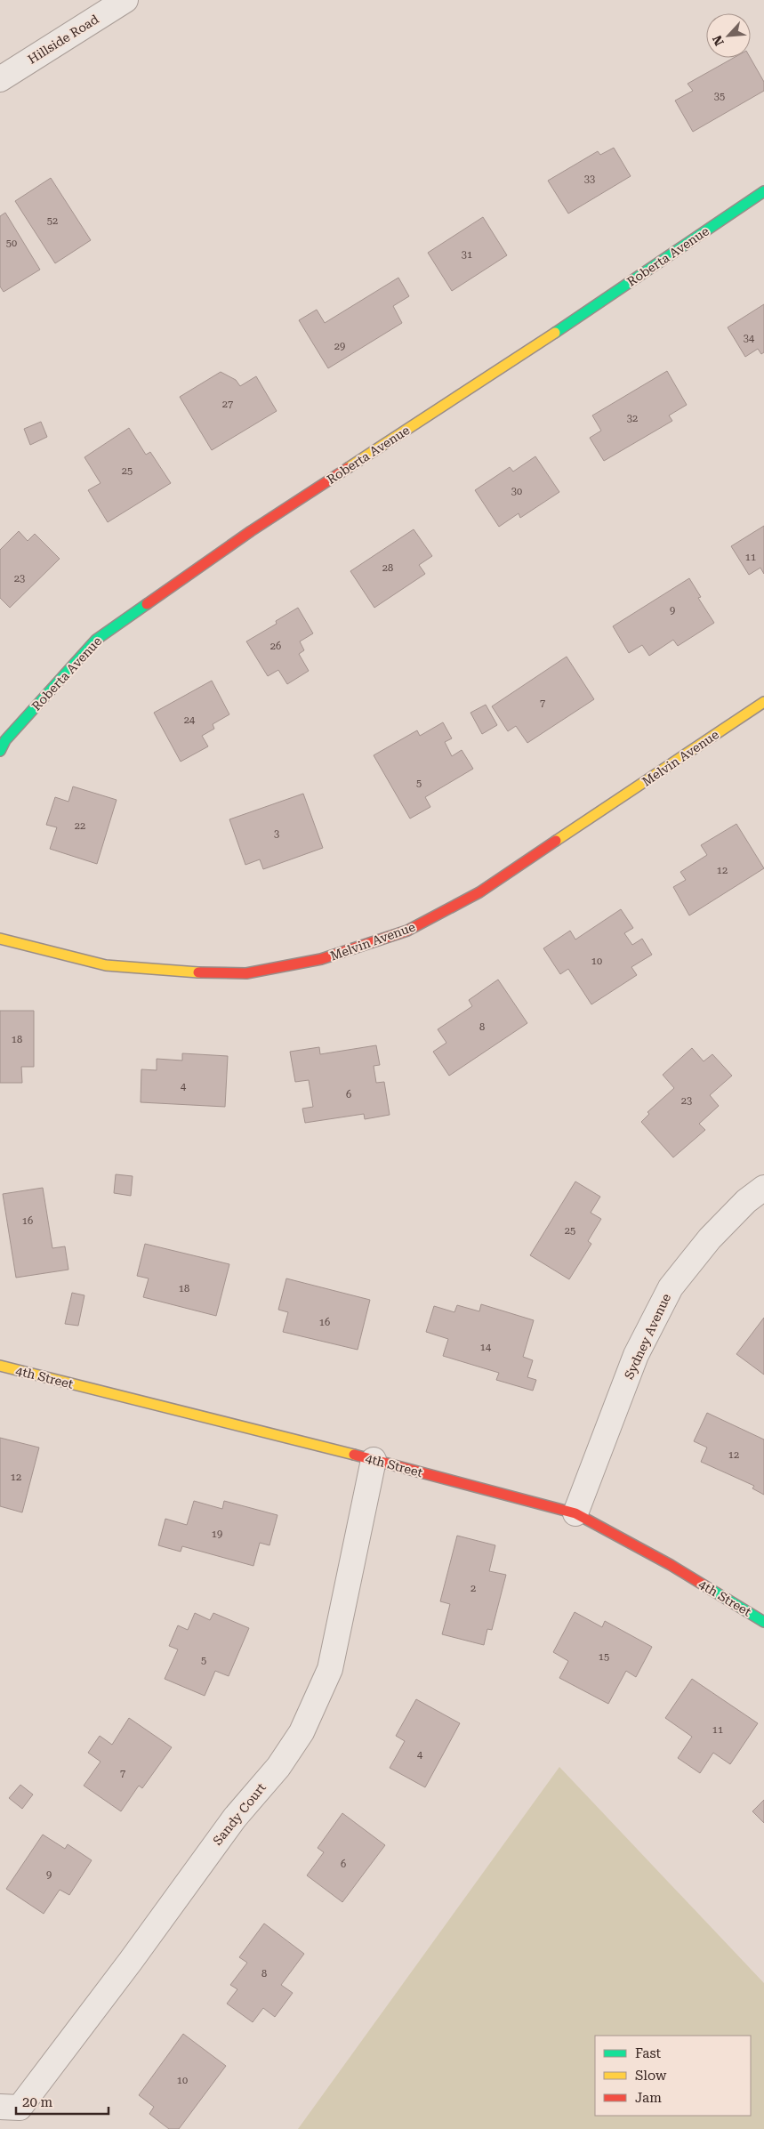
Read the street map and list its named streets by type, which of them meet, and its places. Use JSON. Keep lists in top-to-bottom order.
{
  "streets": {
    "street": [
      "Hillside Road",
      "Roberta Avenue",
      "Melvin Avenue",
      "Sydney Avenue",
      "4th Street",
      "Sandy Court"
    ]
  },
  "crossings": [
    ["Sydney Avenue", "4th Street"],
    ["4th Street", "Sandy Court"]
  ],
  "house_numbers": [
    "35",
    "33",
    "52",
    "50",
    "31",
    "34",
    "29",
    "27",
    "32",
    "25",
    "30",
    "11",
    "28",
    "23",
    "9",
    "26",
    "7",
    "24",
    "5",
    "22",
    "3",
    "12",
    "10",
    "8",
    "18",
    "4",
    "6",
    "23",
    "16",
    "25",
    "18",
    "16",
    "14",
    "12",
    "12",
    "19",
    "2",
    "15",
    "5",
    "11",
    "4",
    "7",
    "6",
    "9",
    "8",
    "10"
  ],
  "legend": ["Fast", "Slow", "Jam"],
  "scale_bar": "20 m",
  "north": "bottom left"
}
